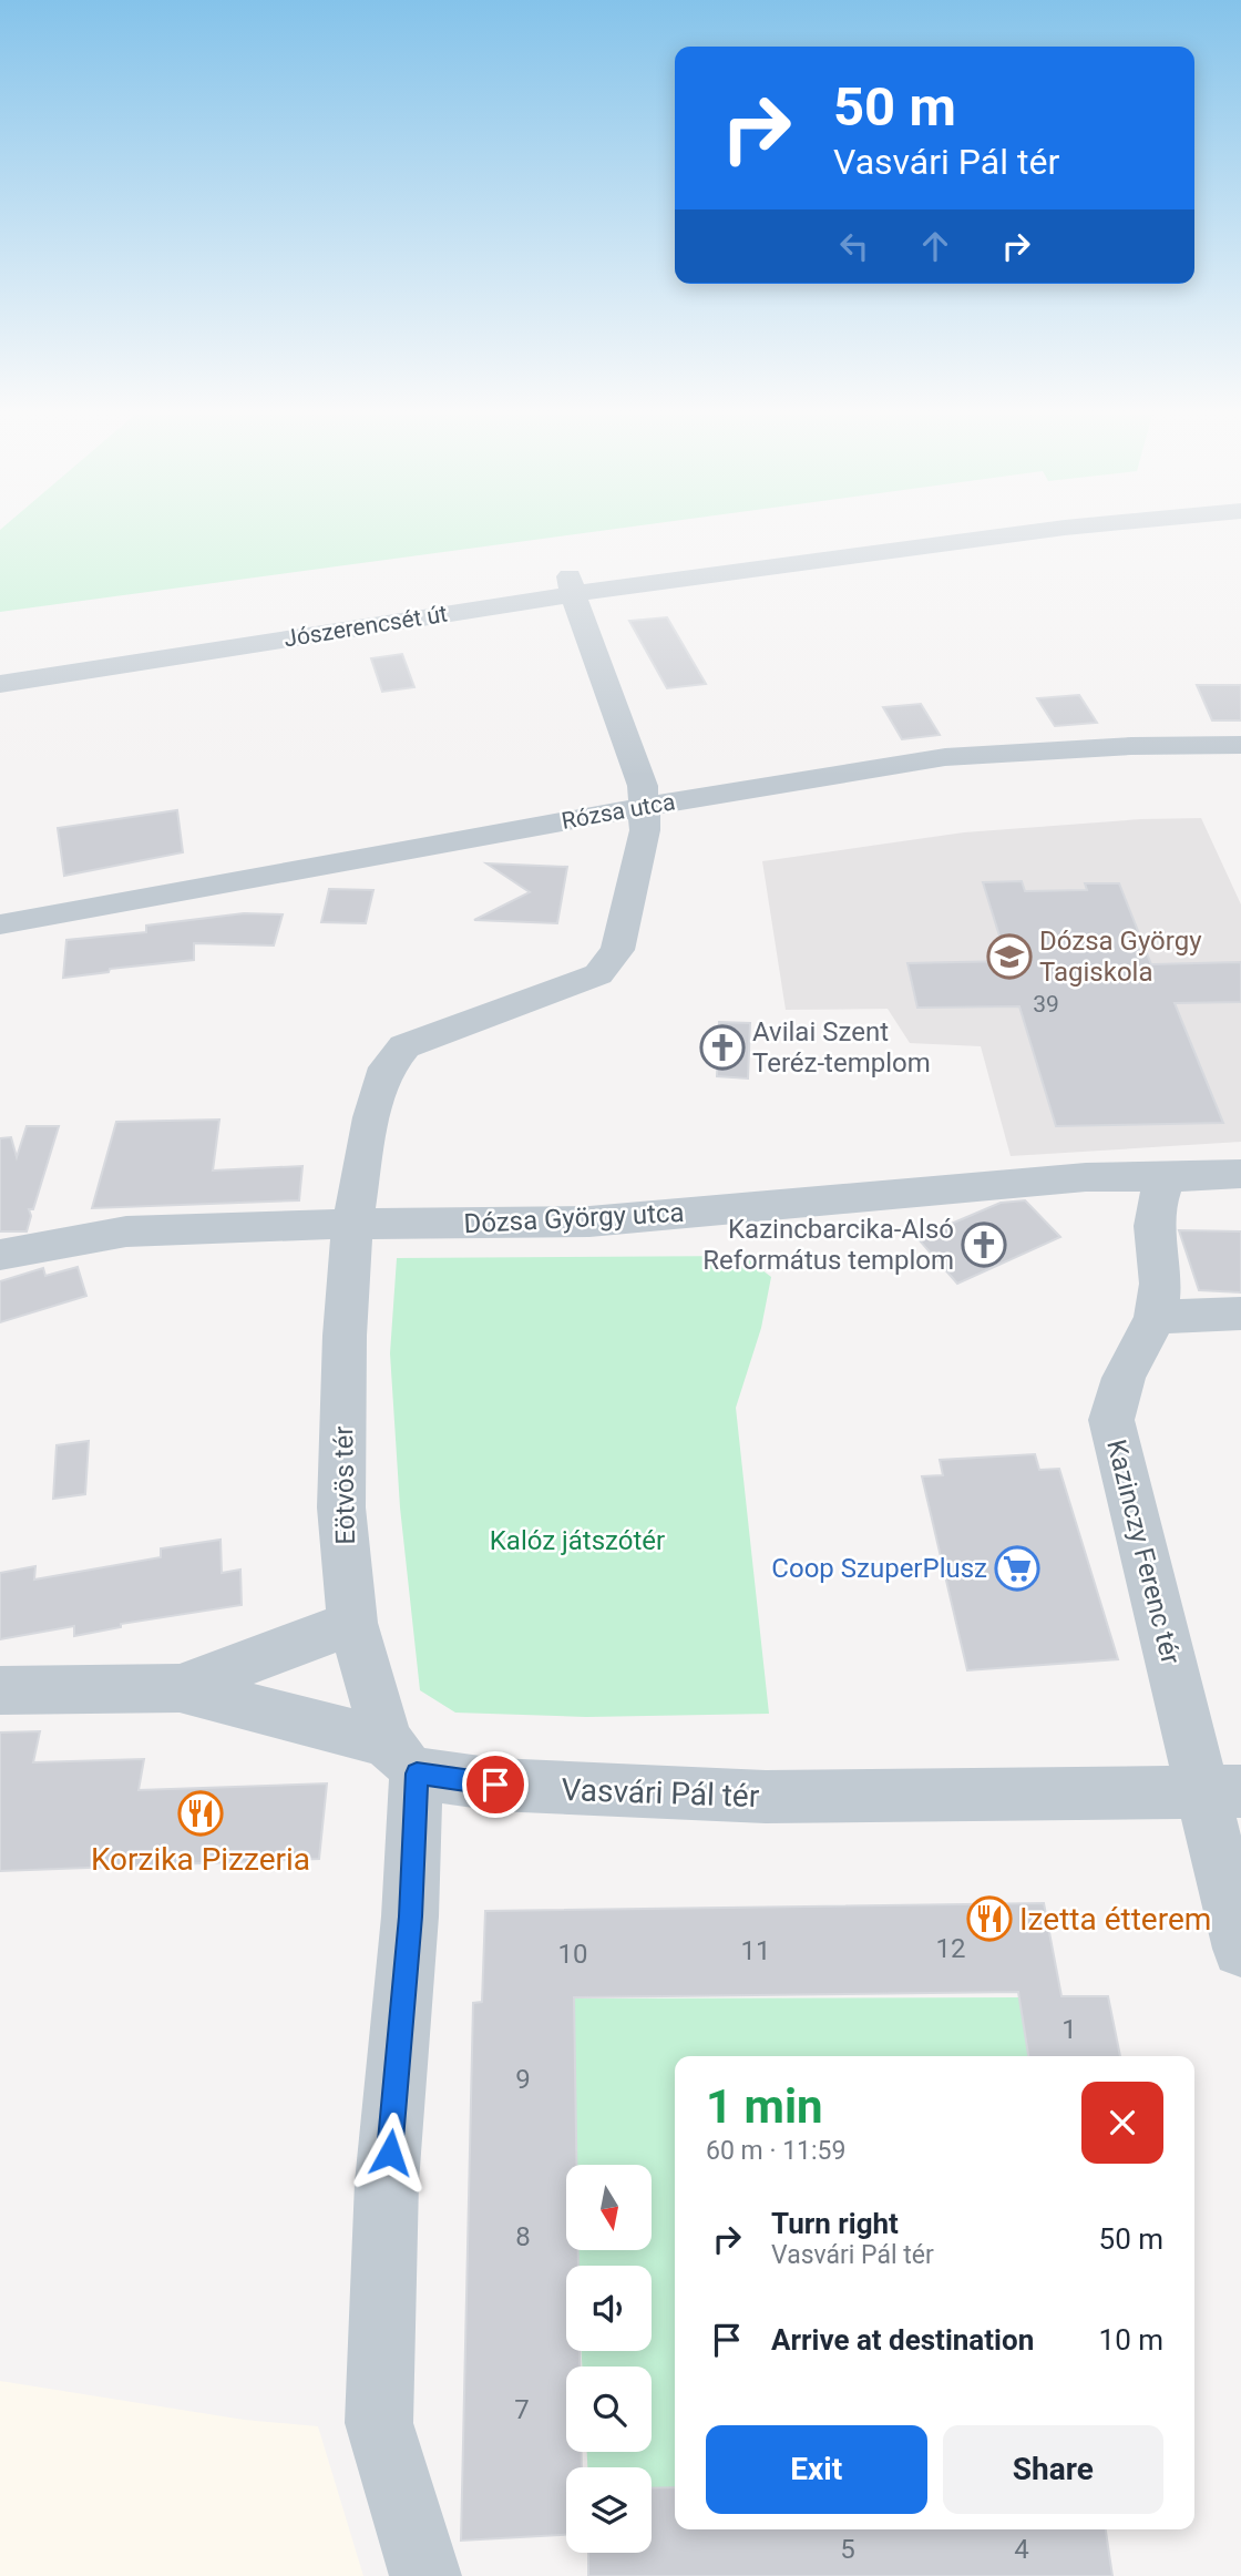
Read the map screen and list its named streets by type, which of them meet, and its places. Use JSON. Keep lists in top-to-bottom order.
{
  "streets": {
    "street": [
      "Jószerencsét út",
      "Rózsa utca",
      "Dózsa György utca",
      "Eötvös tér",
      "Kazinczy Ferenc tér",
      "Vasvári Pál tér"
    ]
  },
  "crossings": [
    ["Jószerencsét út", "Eötvös tér"],
    ["Rózsa utca", "Eötvös tér"],
    ["Dózsa György utca", "Eötvös tér"],
    ["Eötvös tér", "Vasvári Pál tér"],
    ["Kazinczy Ferenc tér", "Vasvári Pál tér"]
  ],
  "parks": ["Kalóz játszótér"],
  "places": {
    "school or university": ["Dózsa György Tagiskola"],
    "church": ["Avilai Szent Teréz-templom", "Kazincbarcika-Alsó Református templom"],
    "supermarket": ["Coop SzuperPlusz"],
    "restaurant": ["Korzika Pizzeria", "Izetta étterem"]
  },
  "house_numbers": [
    "39",
    "12",
    "11",
    "10",
    "1",
    "9",
    "8",
    "7",
    "5",
    "4"
  ],
  "north": "bottom",
  "page": {
    "turn": ["50 m", "Vasvári Pál tér"],
    "heading": ["1 min", "60 m · 11:59"],
    "list": [
      {
        "name": "Turn right",
        "note": "Vasvári Pál tér",
        "value": "50 m"
      },
      {
        "name": "Arrive at destination",
        "value": "10 m"
      }
    ],
    "buttons": ["Exit", "Share"]
  }
}
